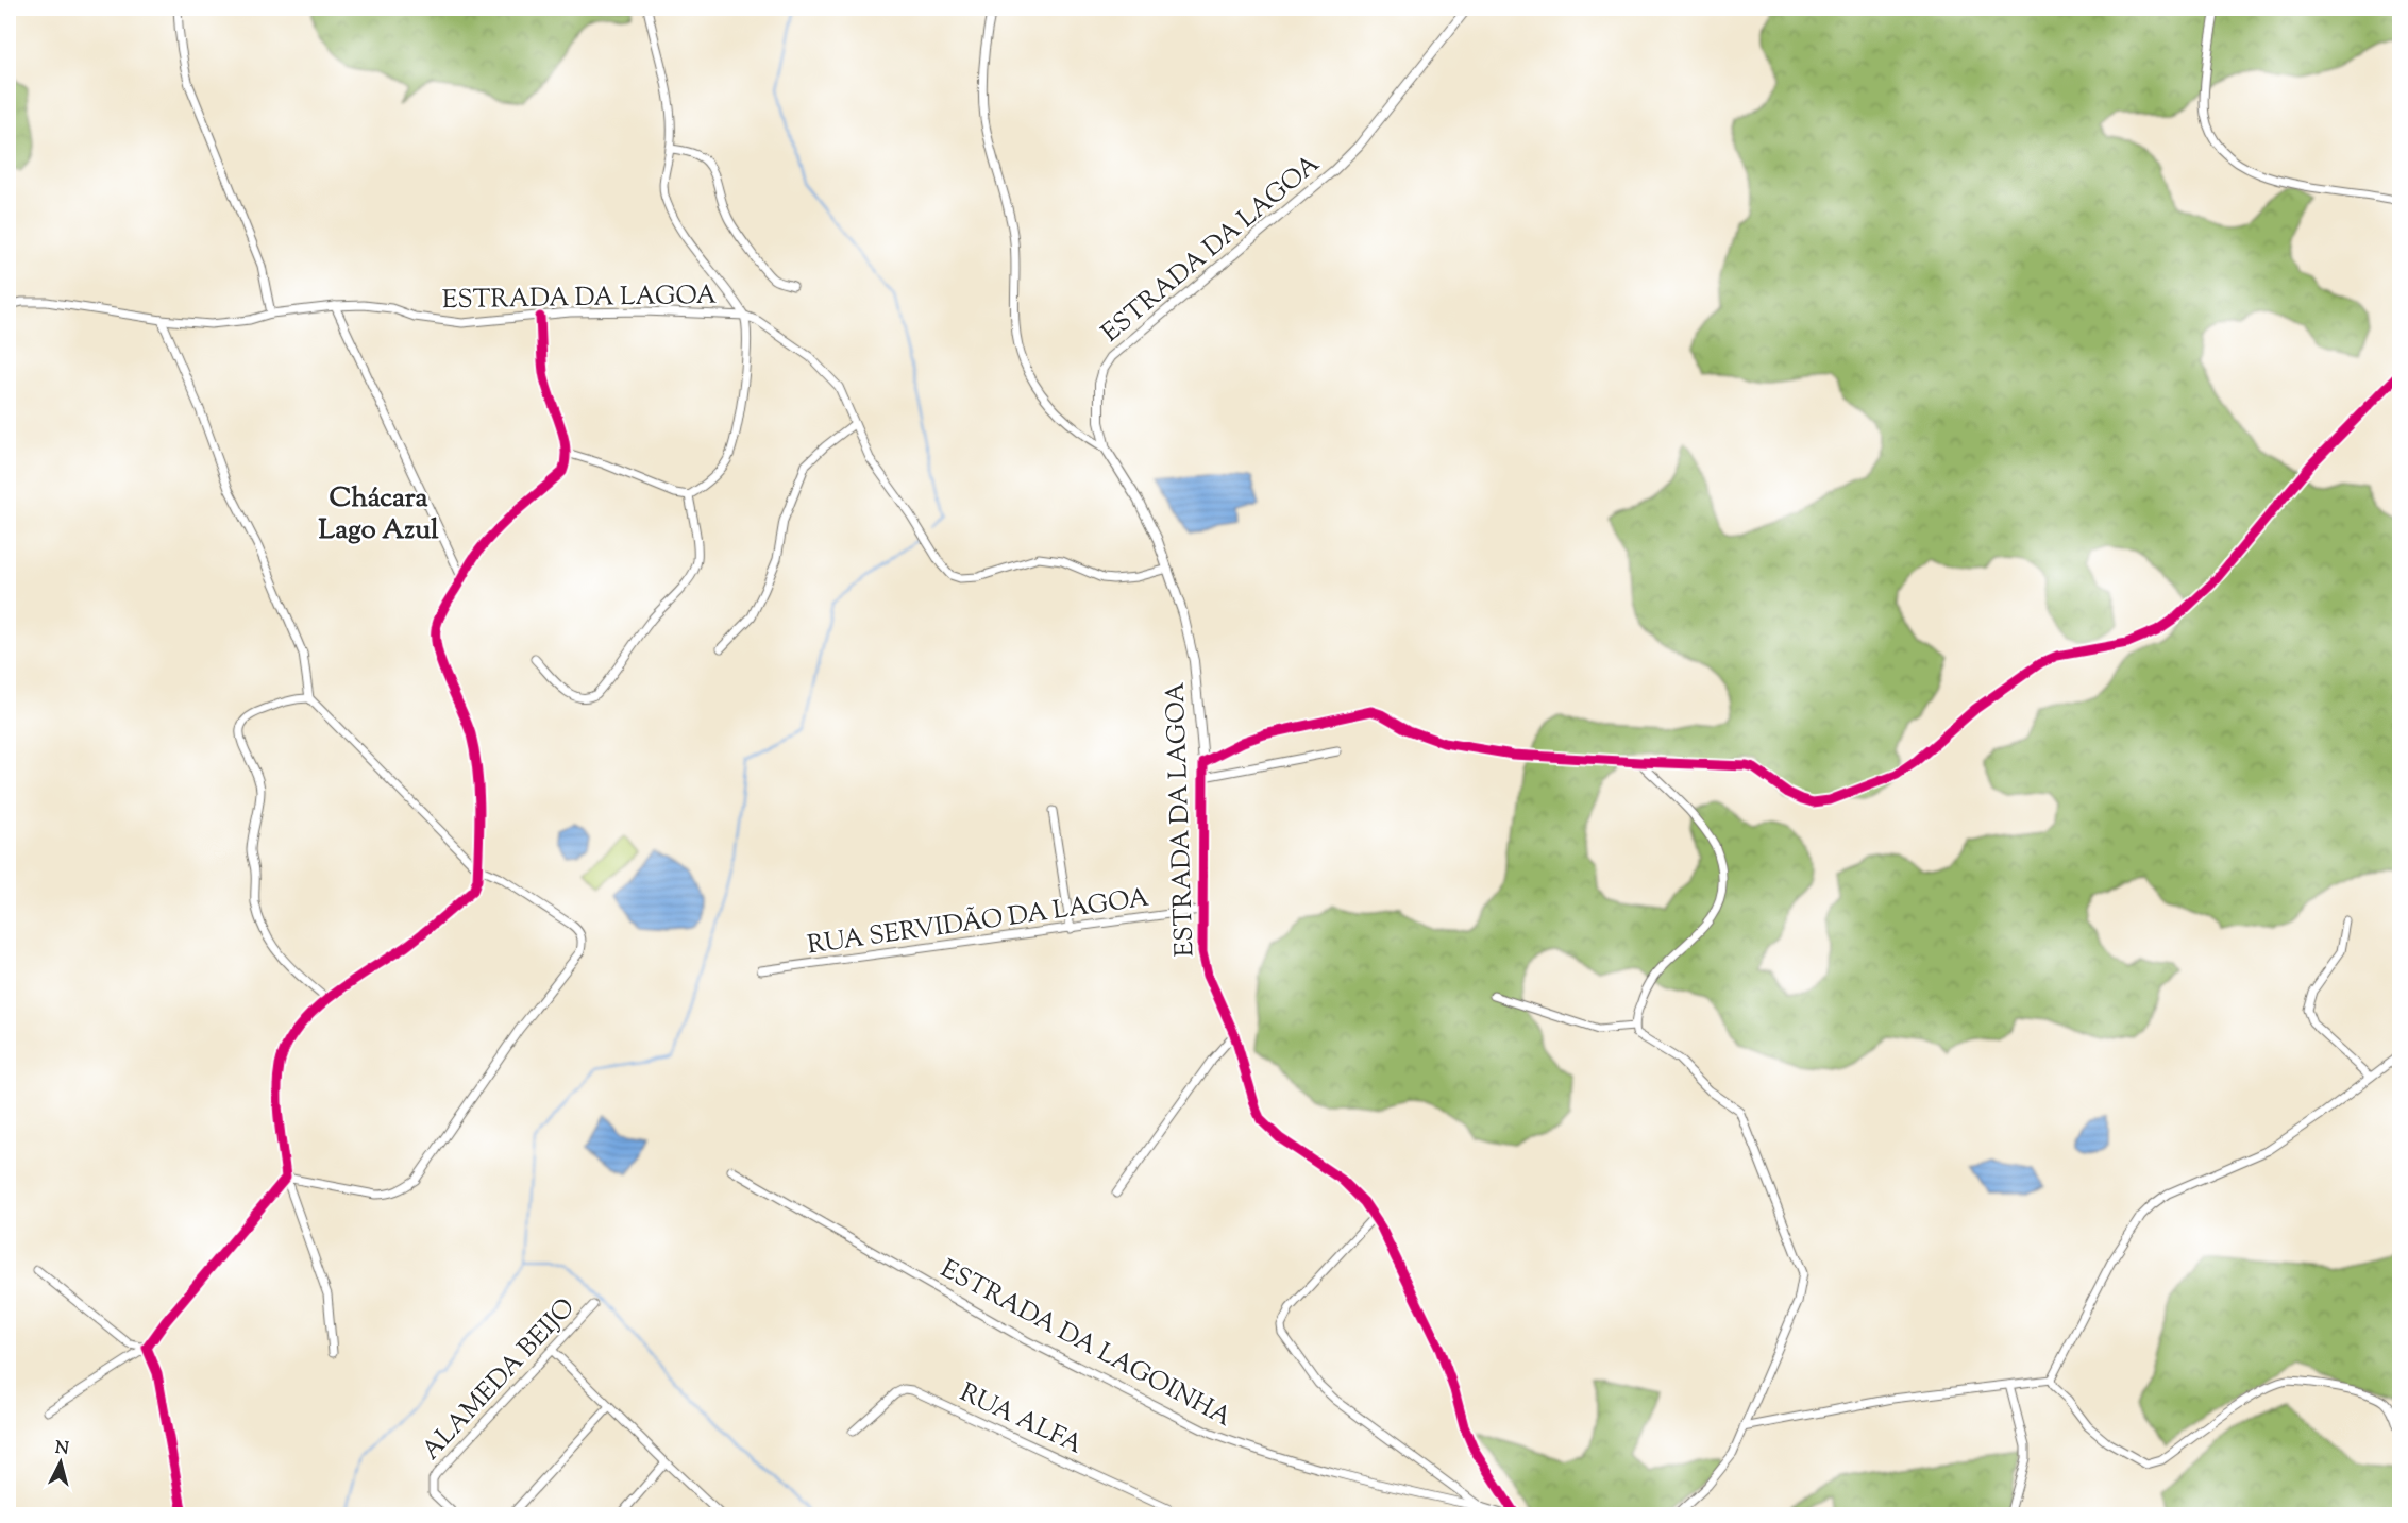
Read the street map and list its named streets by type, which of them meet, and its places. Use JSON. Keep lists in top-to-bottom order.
{
  "streets": {
    "street": [
      "ESTRADA DA LAGOA",
      "RUA SERVIDÃO DA LAGOA",
      "ESTRADA DA LAGOINHA",
      "ALAMEDA BEIJO",
      "RUA ALFA"
    ]
  },
  "crossings": [
    ["ESTRADA DA LAGOA", "RUA SERVIDÃO DA LAGOA"]
  ],
  "districts": ["Chácara Lago Azul"],
  "north": "top"
}
